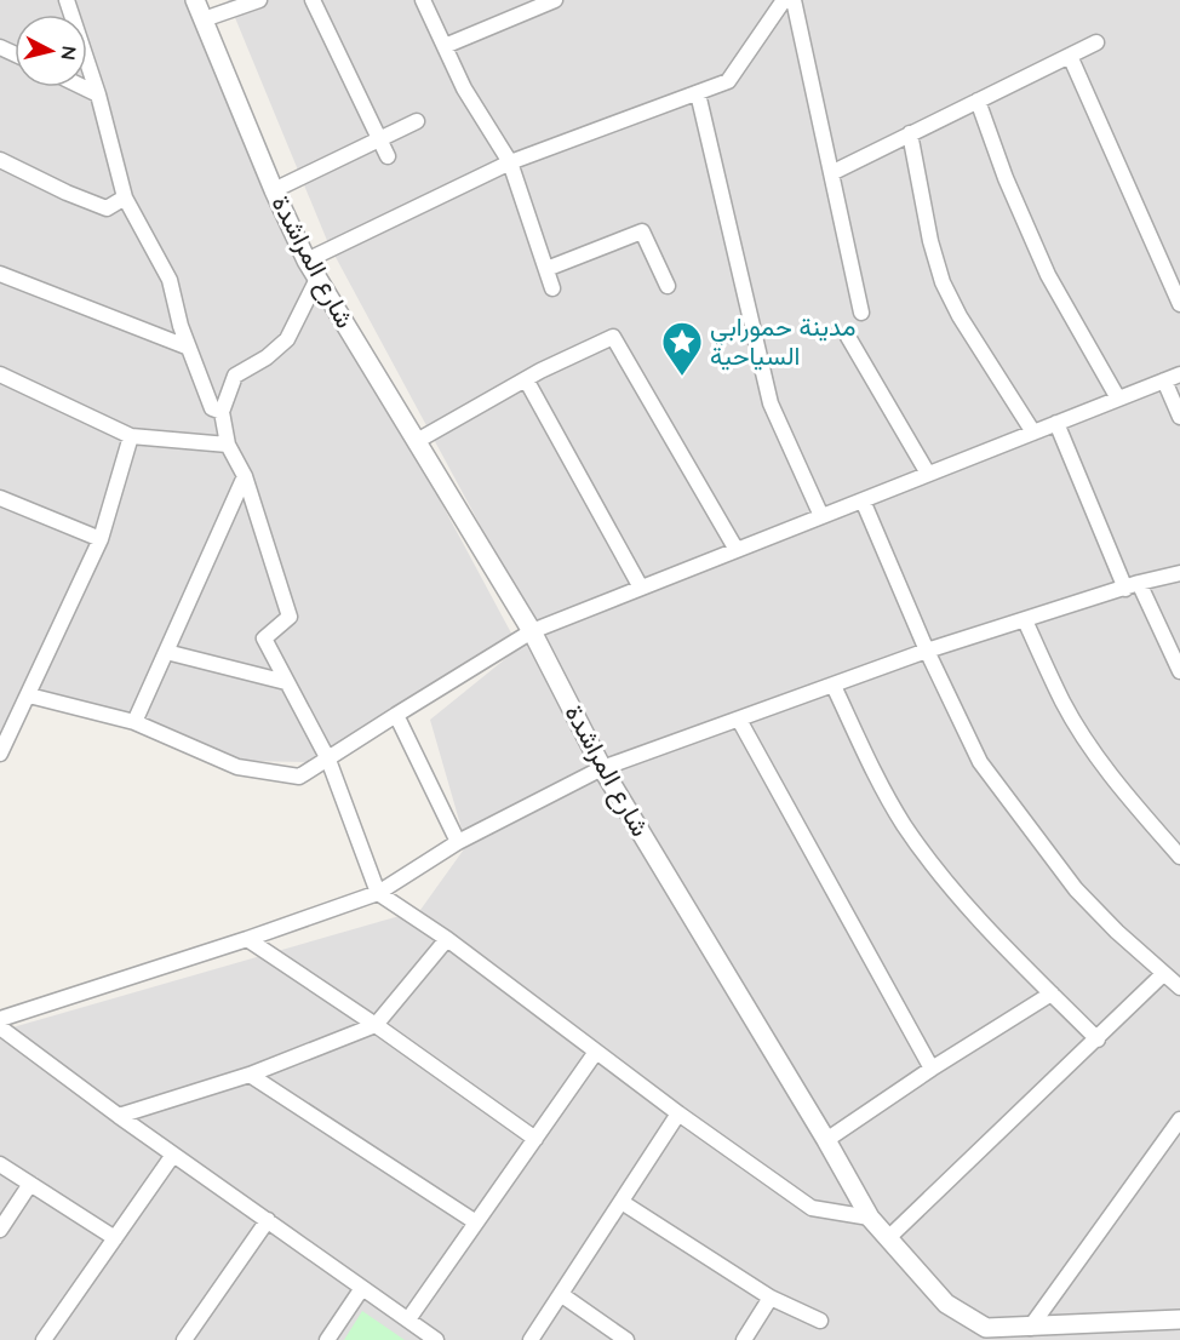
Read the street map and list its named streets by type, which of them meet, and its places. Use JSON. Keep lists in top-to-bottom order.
{
  "streets": {
    "street": ["شارع المراشدة"]
  },
  "places": {
    "place": ["مدينة حمورابي السياحية"]
  },
  "north": "right"
}
